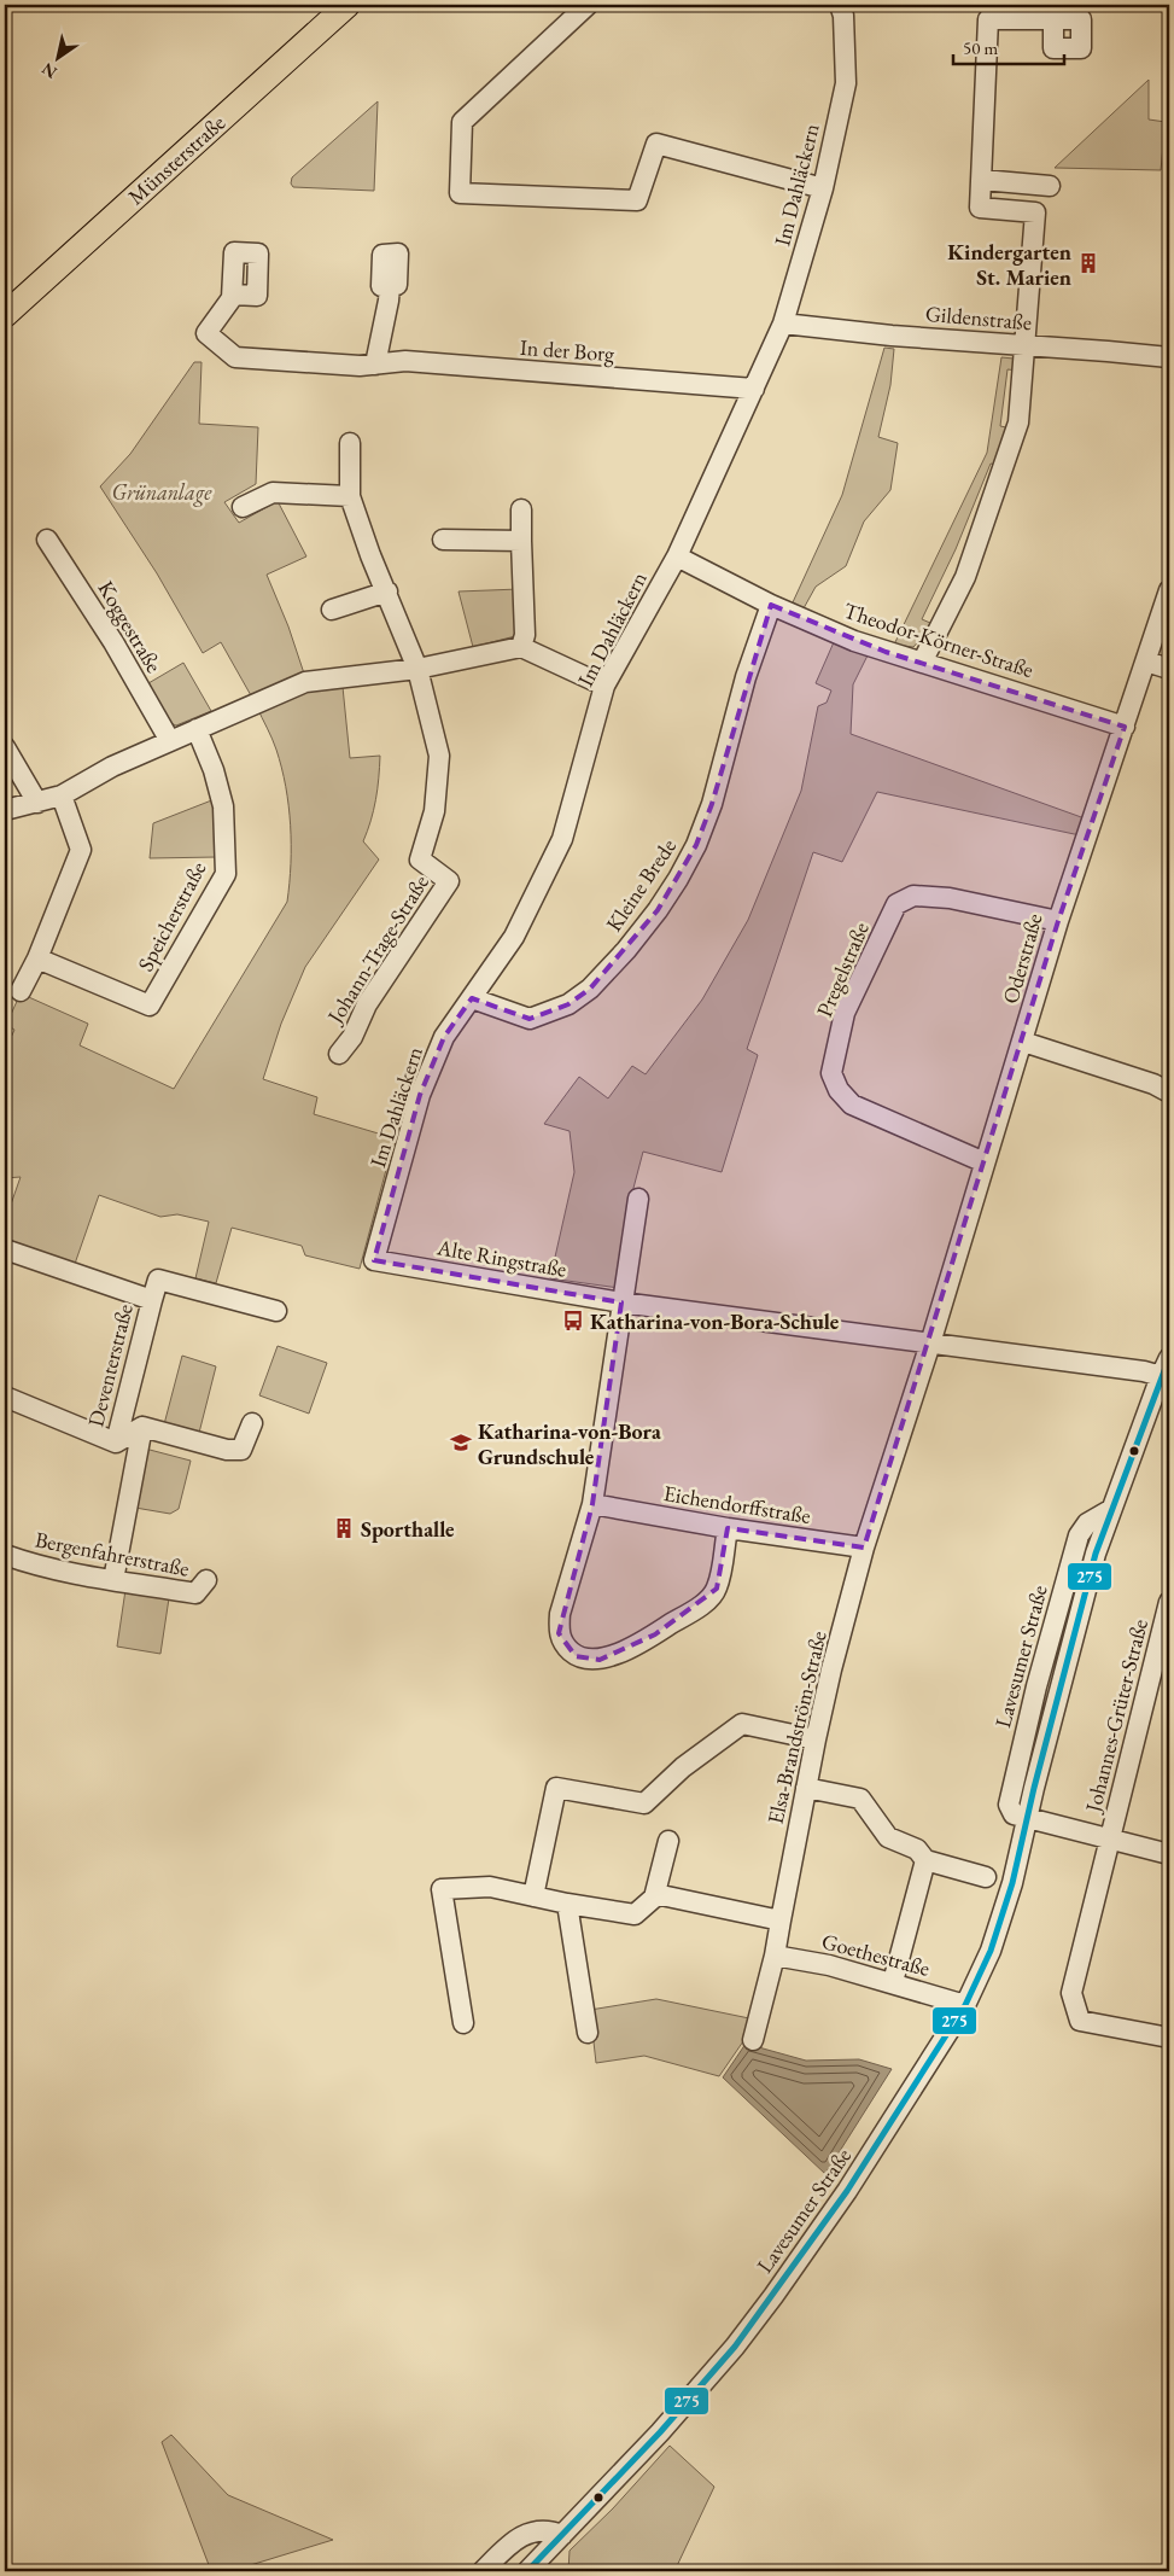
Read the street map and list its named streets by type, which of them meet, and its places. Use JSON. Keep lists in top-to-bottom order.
{
  "streets": {
    "main road": ["Münsterstraße"],
    "street": [
      "Im Dahläckern",
      "Gildenstraße",
      "In der Borg",
      "Koggestraße",
      "Theodor-Körner-Straße",
      "Kleine Brede",
      "Speicherstraße",
      "Johann-Trage-Straße",
      "Oderstraße",
      "Pregelstraße",
      "Alte Ringstraße",
      "Deventerstraße",
      "Eichendorffstraße",
      "Bergenfahrerstraße",
      "Lavesumer Straße",
      "Johannes-Grüter-Straße",
      "Elsa-Brandström-Straße",
      "Goethestraße"
    ]
  },
  "crossings": [
    ["Im Dahläckern", "Gildenstraße"],
    ["Im Dahläckern", "In der Borg"],
    ["Im Dahläckern", "Theodor-Körner-Straße"],
    ["Im Dahläckern", "Kleine Brede"],
    ["Im Dahläckern", "Alte Ringstraße"],
    ["Theodor-Körner-Straße", "Kleine Brede"],
    ["Theodor-Körner-Straße", "Oderstraße"],
    ["Oderstraße", "Pregelstraße"],
    ["Oderstraße", "Alte Ringstraße"],
    ["Alte Ringstraße", "Lavesumer Straße"],
    ["Eichendorffstraße", "Elsa-Brandström-Straße"],
    ["Lavesumer Straße", "Goethestraße"]
  ],
  "parks": ["Grünanlage"],
  "places": {
    "building": ["Kindergarten St. Marien", "Sporthalle"],
    "bus stop": ["Katharina-von-Bora-Schule"],
    "school or university": ["Katharina-von-Bora Grundschule"]
  },
  "lines": ["transit line 275"],
  "scale_bar": "50 m",
  "north": "bottom left"
}
